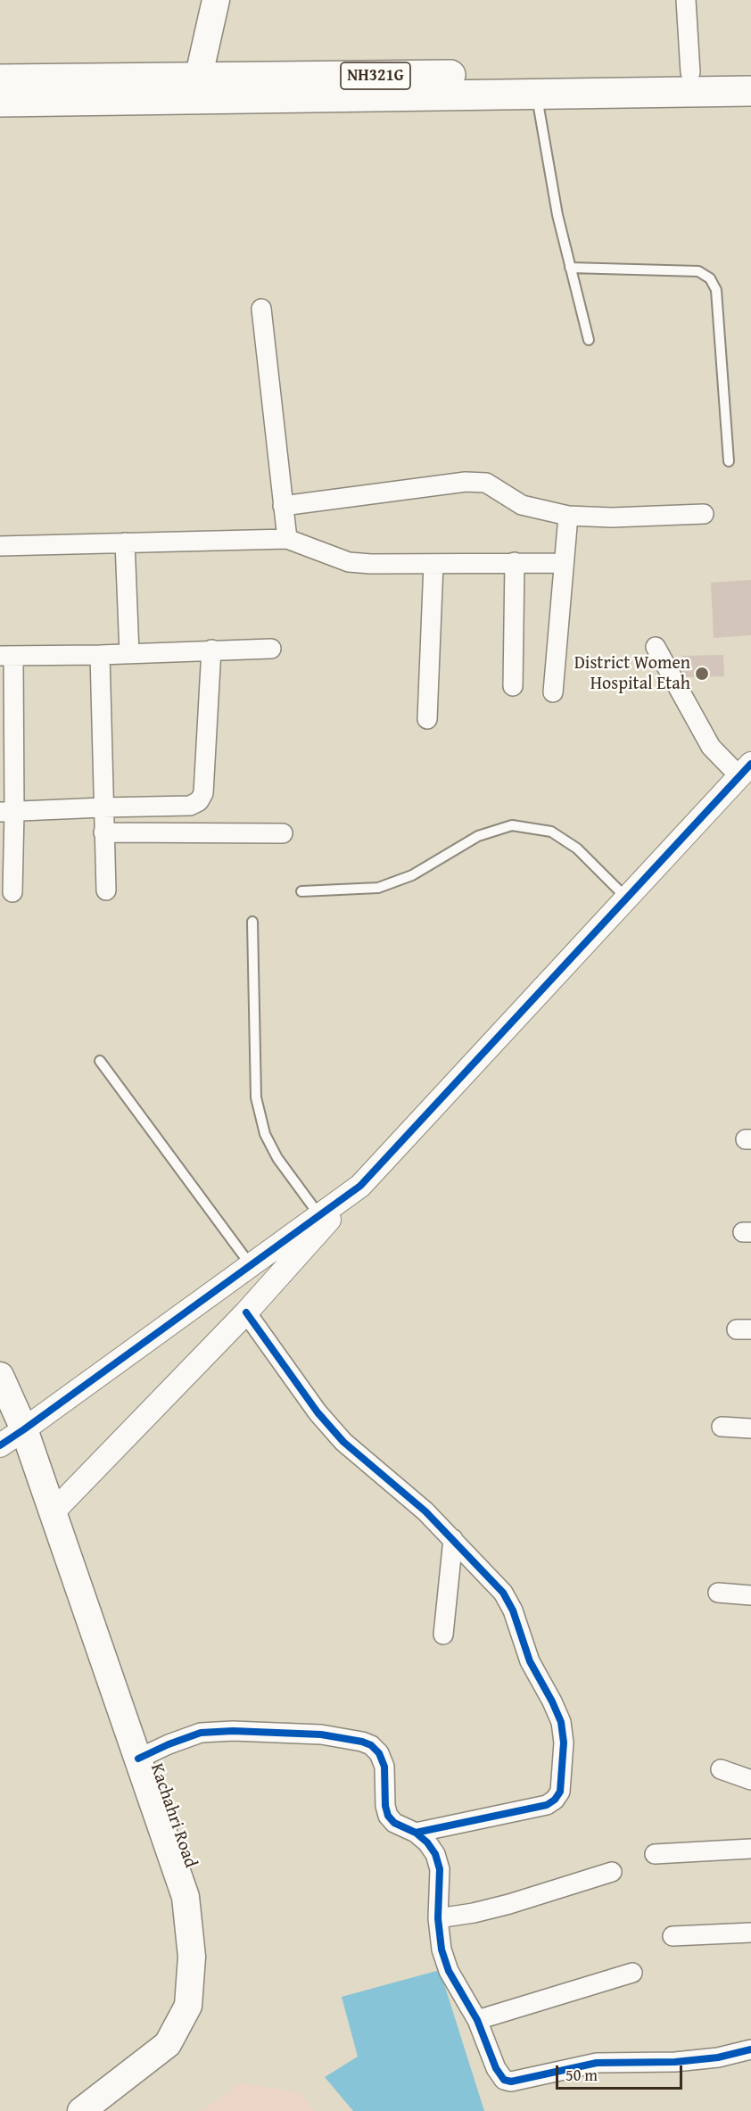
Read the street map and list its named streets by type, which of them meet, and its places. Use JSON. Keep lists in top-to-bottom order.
{
  "streets": {
    "highway": ["NH321G"],
    "main road": ["Kachahri Road"]
  },
  "places": ["District Women Hospital Etah"],
  "scale_bar": "50 m"
}
